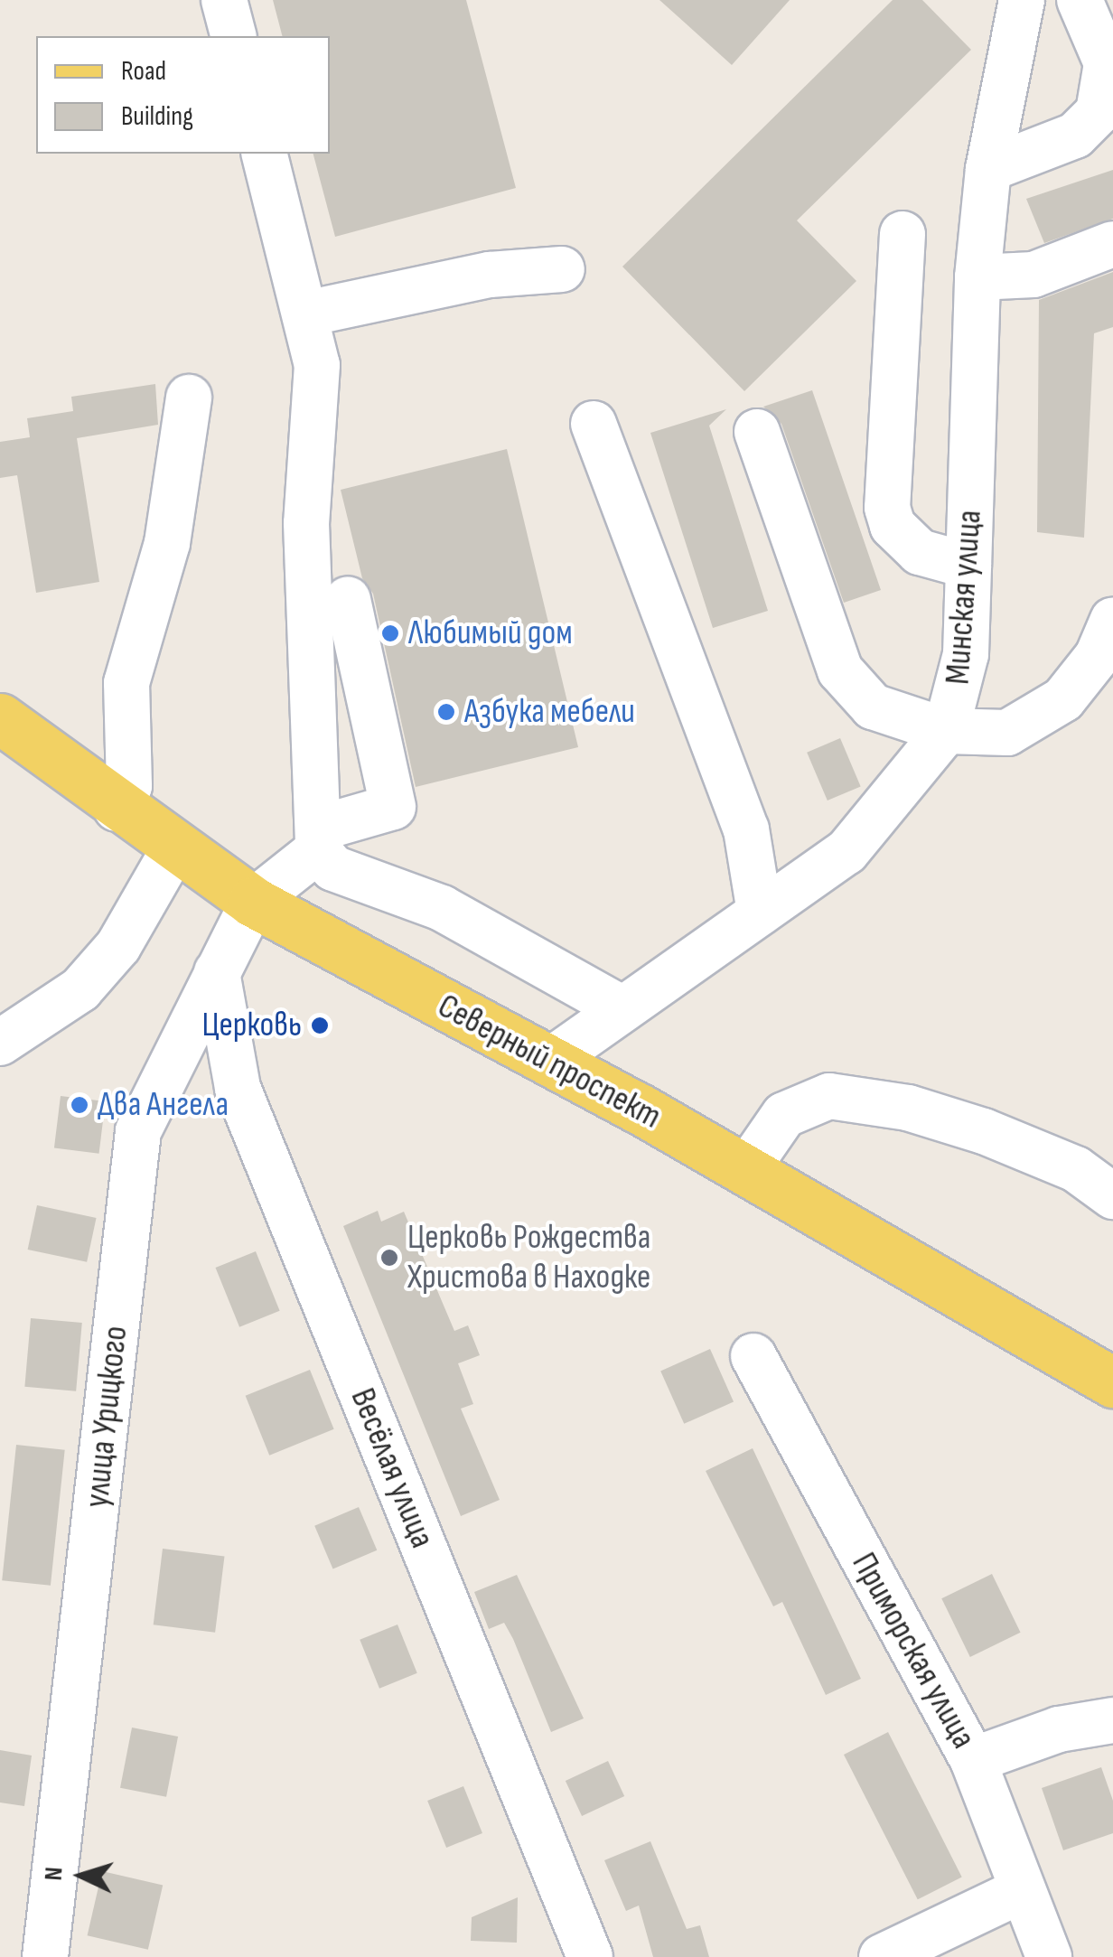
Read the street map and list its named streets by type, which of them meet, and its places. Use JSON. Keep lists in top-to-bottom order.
{
  "streets": {
    "main road": ["Северный проспект"],
    "street": [
      "Минская улица",
      "улица Урицкого",
      "Весёлая улица",
      "Приморская улица"
    ]
  },
  "crossings": [
    ["Минская улица", "Северный проспект"],
    ["Северный проспект", "улица Урицкого"],
    ["улица Урицкого", "Весёлая улица"]
  ],
  "places": [
    "Любимый дом",
    "Азбука мебели",
    "Церковь",
    "Два Ангела",
    "Церковь Рождества Христова в Находке"
  ],
  "legend": ["Road", "Building"],
  "north": "left"
}
